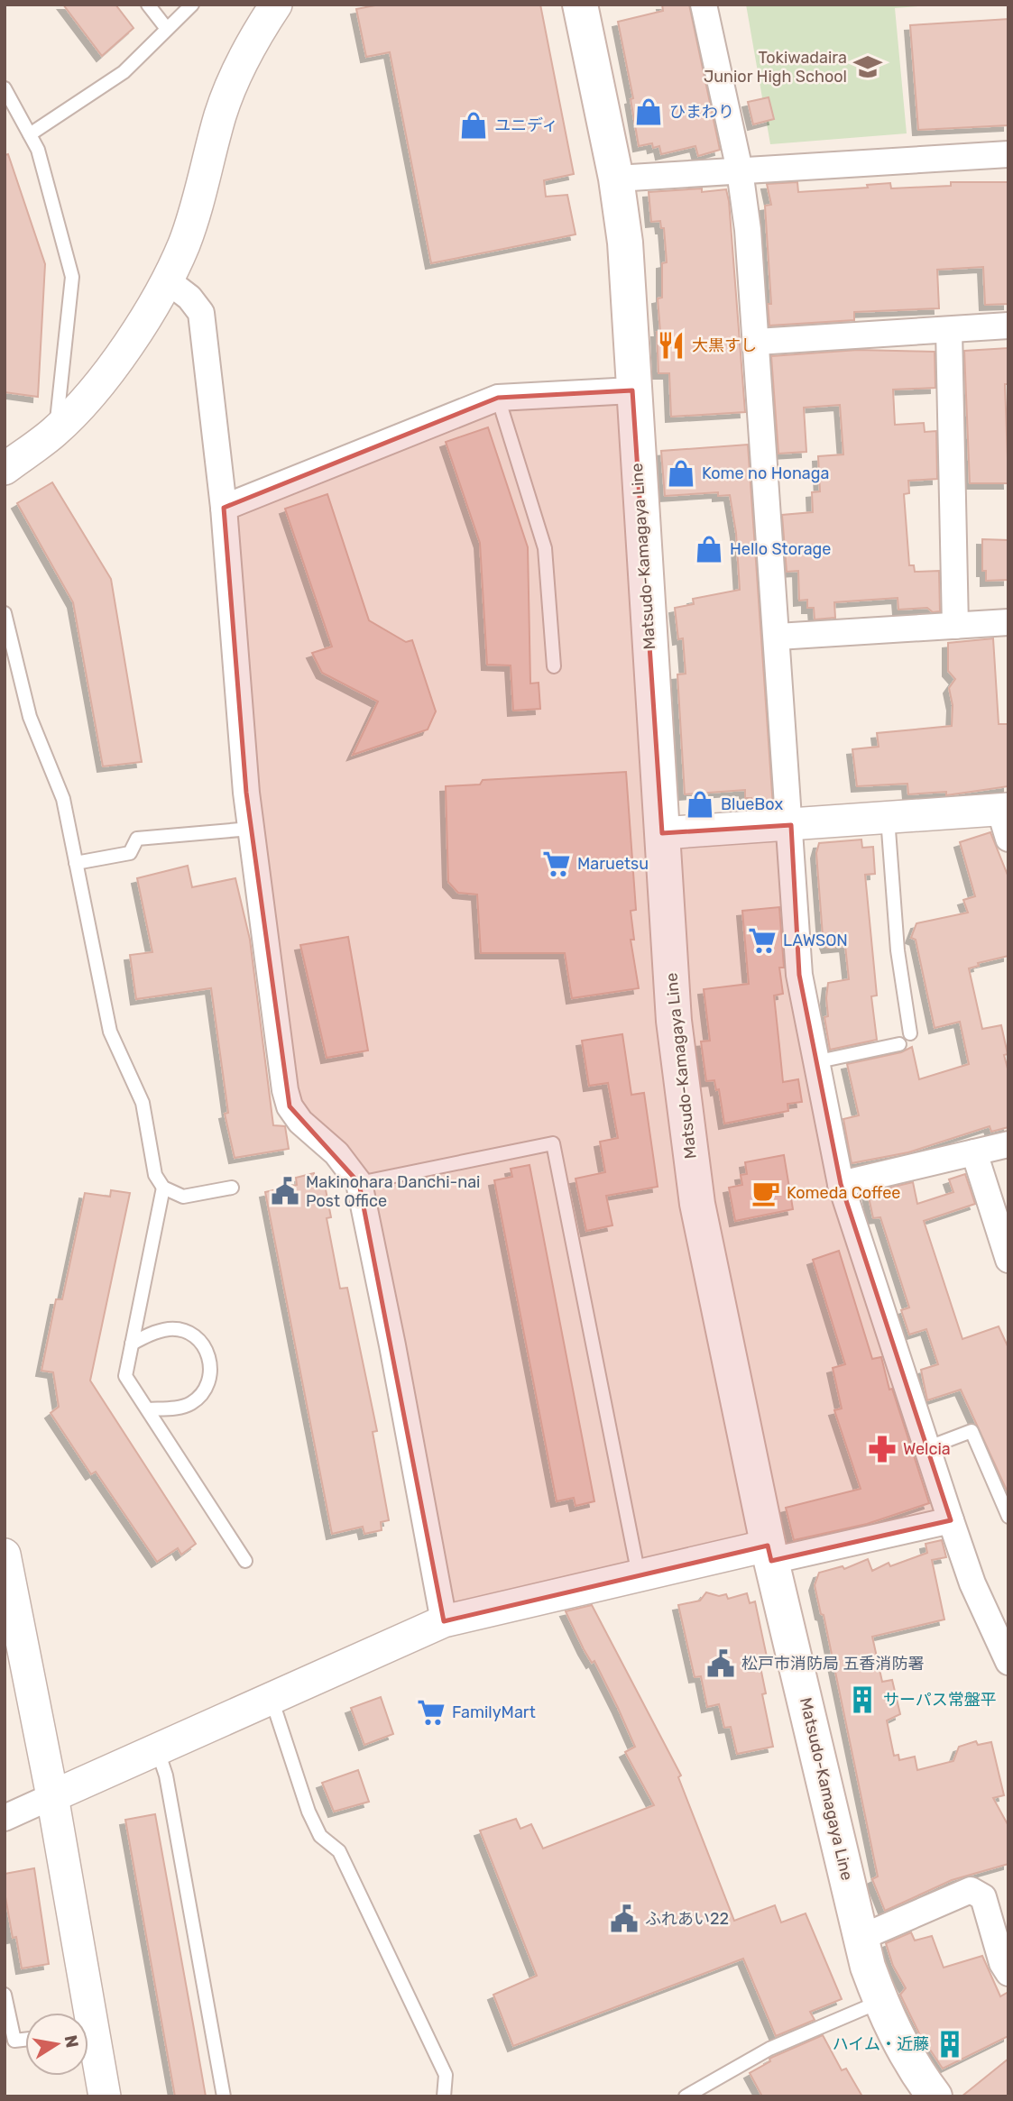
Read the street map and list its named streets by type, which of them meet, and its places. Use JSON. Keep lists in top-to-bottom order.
{
  "streets": {
    "main road": ["Matsudo-Kamagaya Line"]
  },
  "places": {
    "school or university": ["Tokiwadaira Junior High School"],
    "shop": [
      "ひまわり",
      "ユニディ",
      "Kome no Honaga",
      "Hello Storage",
      "BlueBox"
    ],
    "restaurant": ["大黒すし"],
    "supermarket": ["Maruetsu", "LAWSON", "FamilyMart"],
    "public building": ["Makinohara Danchi-nai Post Office", "松戸市消防局 五香消防署", "ふれあい22"],
    "cafe": ["Komeda Coffee"],
    "pharmacy": ["Welcia"],
    "building": ["サーパス常盤平", "ハイム・近藤"]
  },
  "north": "right"
}
